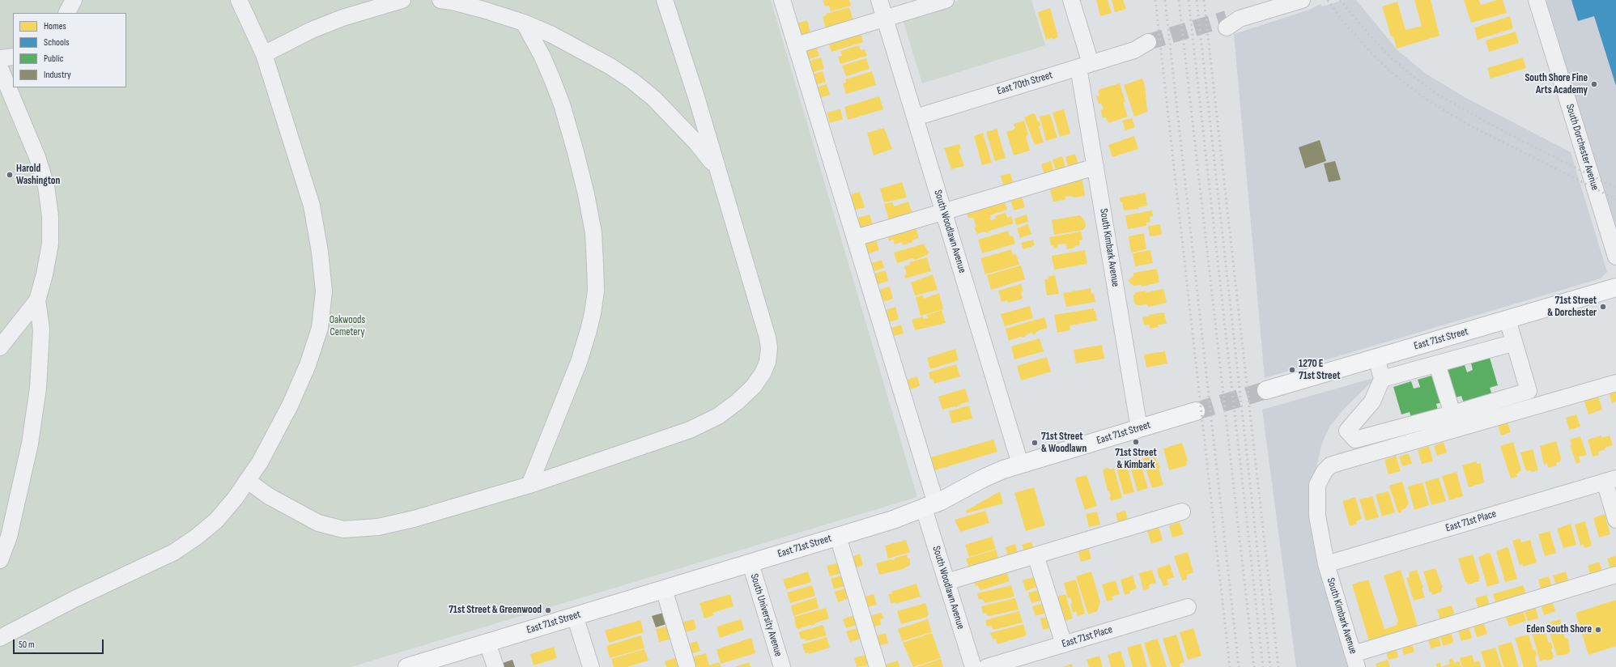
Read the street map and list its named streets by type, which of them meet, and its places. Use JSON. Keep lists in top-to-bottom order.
{
  "streets": {
    "main road": ["East 71st Street"],
    "street": [
      "East 70th Street",
      "South Dorchester Avenue",
      "South Woodlawn Avenue",
      "South Kimbark Avenue",
      "East 71st Place",
      "South University Avenue"
    ]
  },
  "crossings": [
    ["East 70th Street", "South Woodlawn Avenue"],
    ["East 70th Street", "South Kimbark Avenue"],
    ["South Woodlawn Avenue", "East 71st Street"],
    ["South Kimbark Avenue", "East 71st Street"],
    ["South Kimbark Avenue", "East 71st Place"],
    ["East 71st Street", "South University Avenue"]
  ],
  "parks": ["Oakwoods Cemetery"],
  "places": [
    "South Shore Fine Arts Academy",
    "Harold Washington",
    "71st Street & Dorchester",
    "1270 E 71st Street",
    "71st Street & Kimbark",
    "71st Street & Woodlawn",
    "71st Street & Greenwood",
    "Eden South Shore"
  ],
  "legend": [
    "Homes",
    "Schools",
    "Public",
    "Industry"
  ],
  "scale_bar": "50 m"
}
